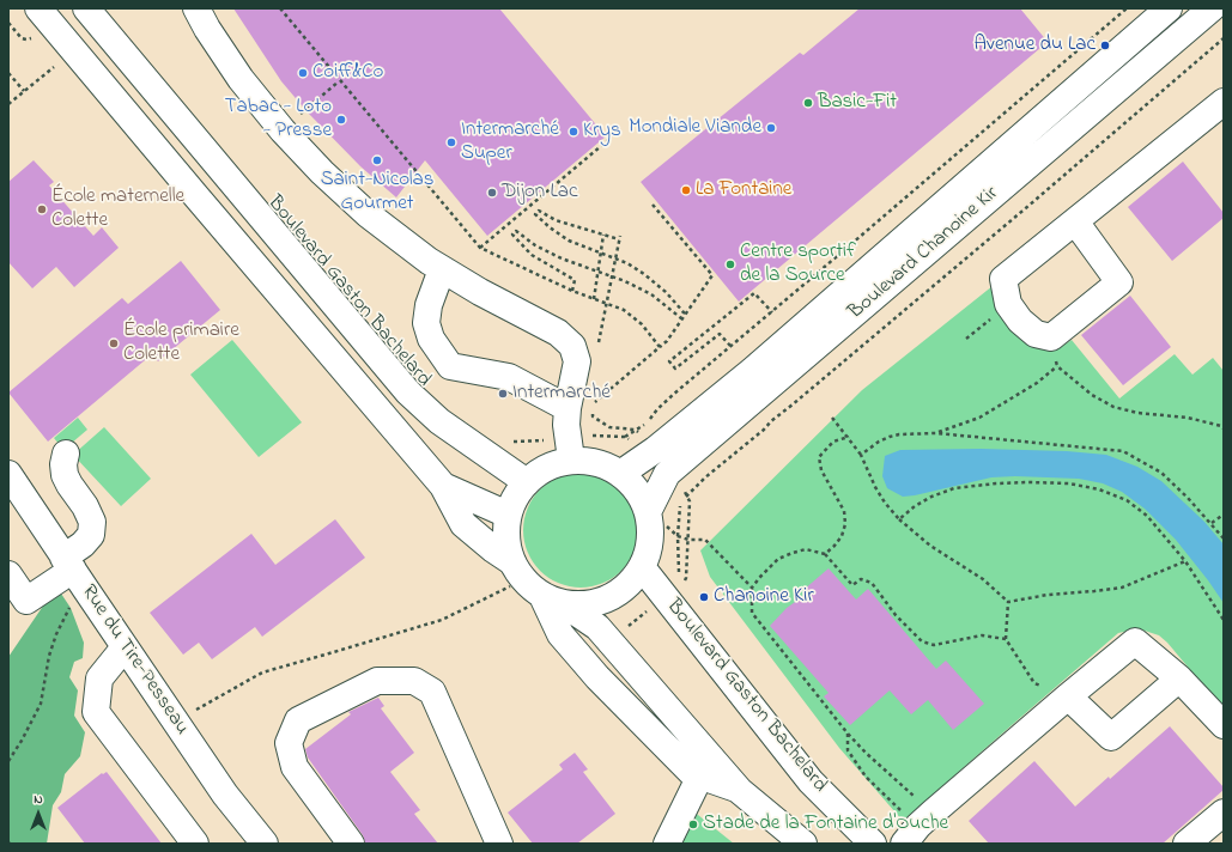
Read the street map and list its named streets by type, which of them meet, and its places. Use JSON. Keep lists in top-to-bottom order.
{
  "streets": {
    "street": ["Boulevard Chanoine Kir", "Boulevard Gaston Bachelard", "Rue du Tire-Pesseau"]
  },
  "crossings": [
    ["Boulevard Chanoine Kir", "Boulevard Gaston Bachelard"]
  ],
  "places": [
    "Avenue du Lac",
    "Coiff&Co",
    "Basic-Fit",
    "Tabac - Loto - Presse",
    "Mondiale Viande",
    "Krys",
    "Intermarché Super",
    "Saint-Nicolas Gourmet",
    "La Fontaine",
    "Dijon Lac",
    "École maternelle Colette",
    "Centre sportif de la Source",
    "École primaire Colette",
    "Intermarché",
    "Chanoine Kir",
    "Stade de la Fontaine d'Ouche"
  ],
  "north": "top"
}
